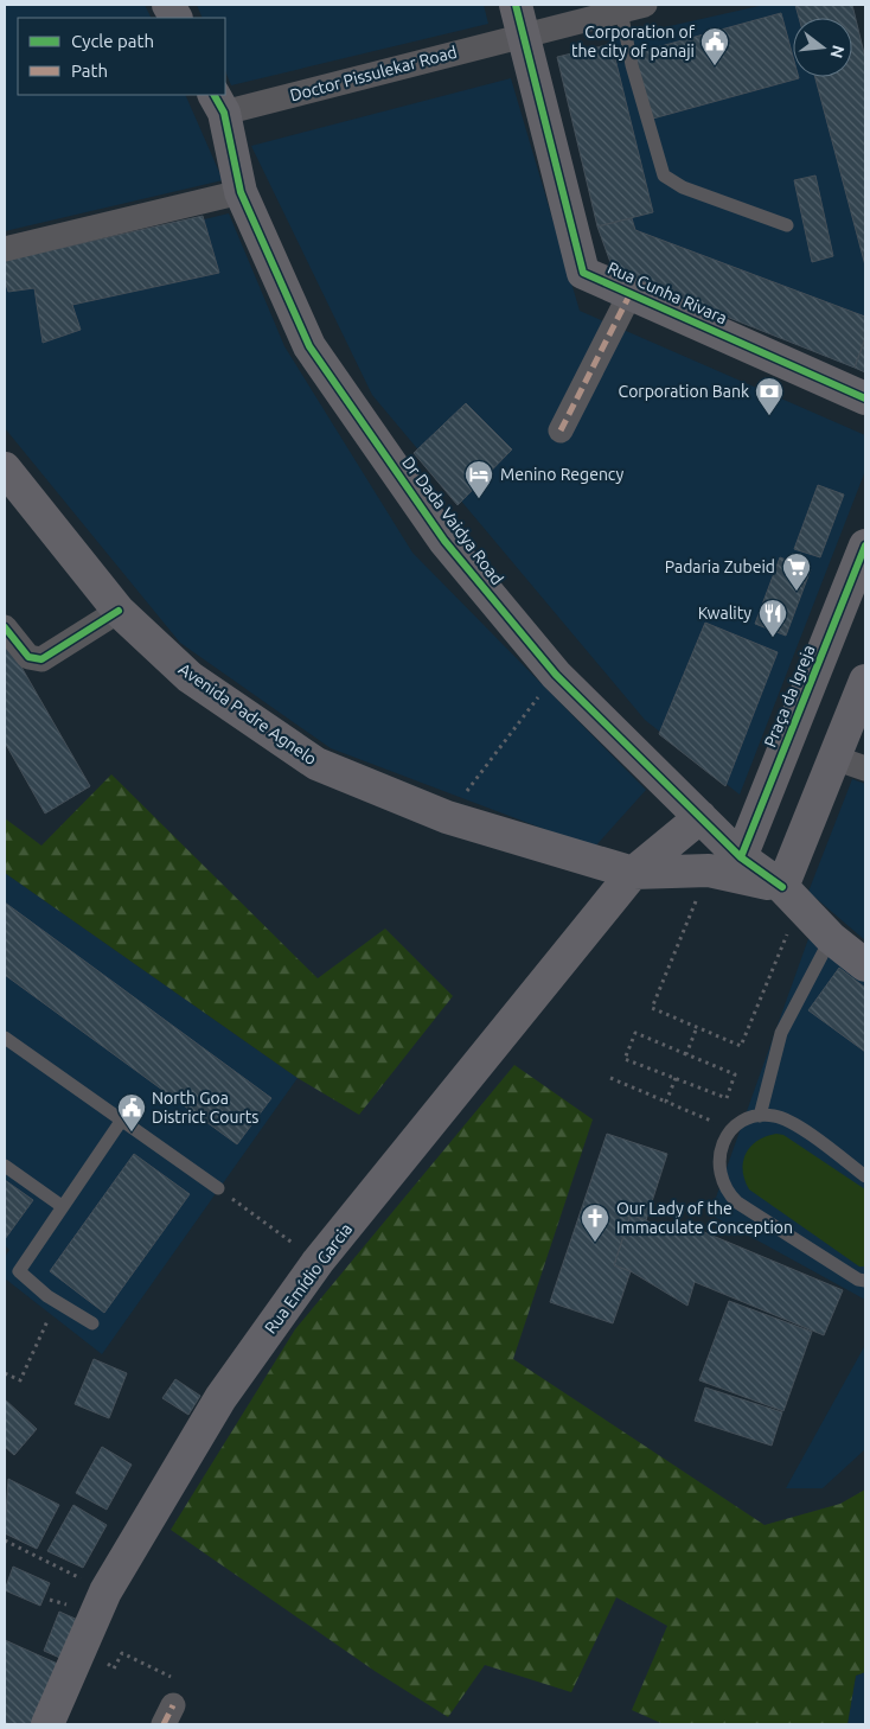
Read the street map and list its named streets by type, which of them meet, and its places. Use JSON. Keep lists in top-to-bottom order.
{
  "streets": {
    "main road": [
      "Rua Cunha Rivara",
      "Dr Dada Vaidya Road",
      "Praça da Igreja",
      "Avenida Padre Agnelo",
      "Rua Emídio Garcia"
    ],
    "street": ["Doctor Pissulekar Road"]
  },
  "crossings": [
    ["Doctor Pissulekar Road", "Rua Cunha Rivara"],
    ["Doctor Pissulekar Road", "Dr Dada Vaidya Road"],
    ["Dr Dada Vaidya Road", "Praça da Igreja"],
    ["Dr Dada Vaidya Road", "Rua Emídio Garcia"],
    ["Avenida Padre Agnelo", "Rua Emídio Garcia"]
  ],
  "places": {
    "public building": ["Corporation of the city of panaji", "North Goa District Courts"],
    "bank": ["Corporation Bank"],
    "hotel": ["Menino Regency"],
    "supermarket": ["Padaria Zubeid"],
    "restaurant": ["Kwality"],
    "church": ["Our Lady of the Immaculate Conception"]
  },
  "legend": ["Cycle path", "Path"],
  "north": "right"
}
